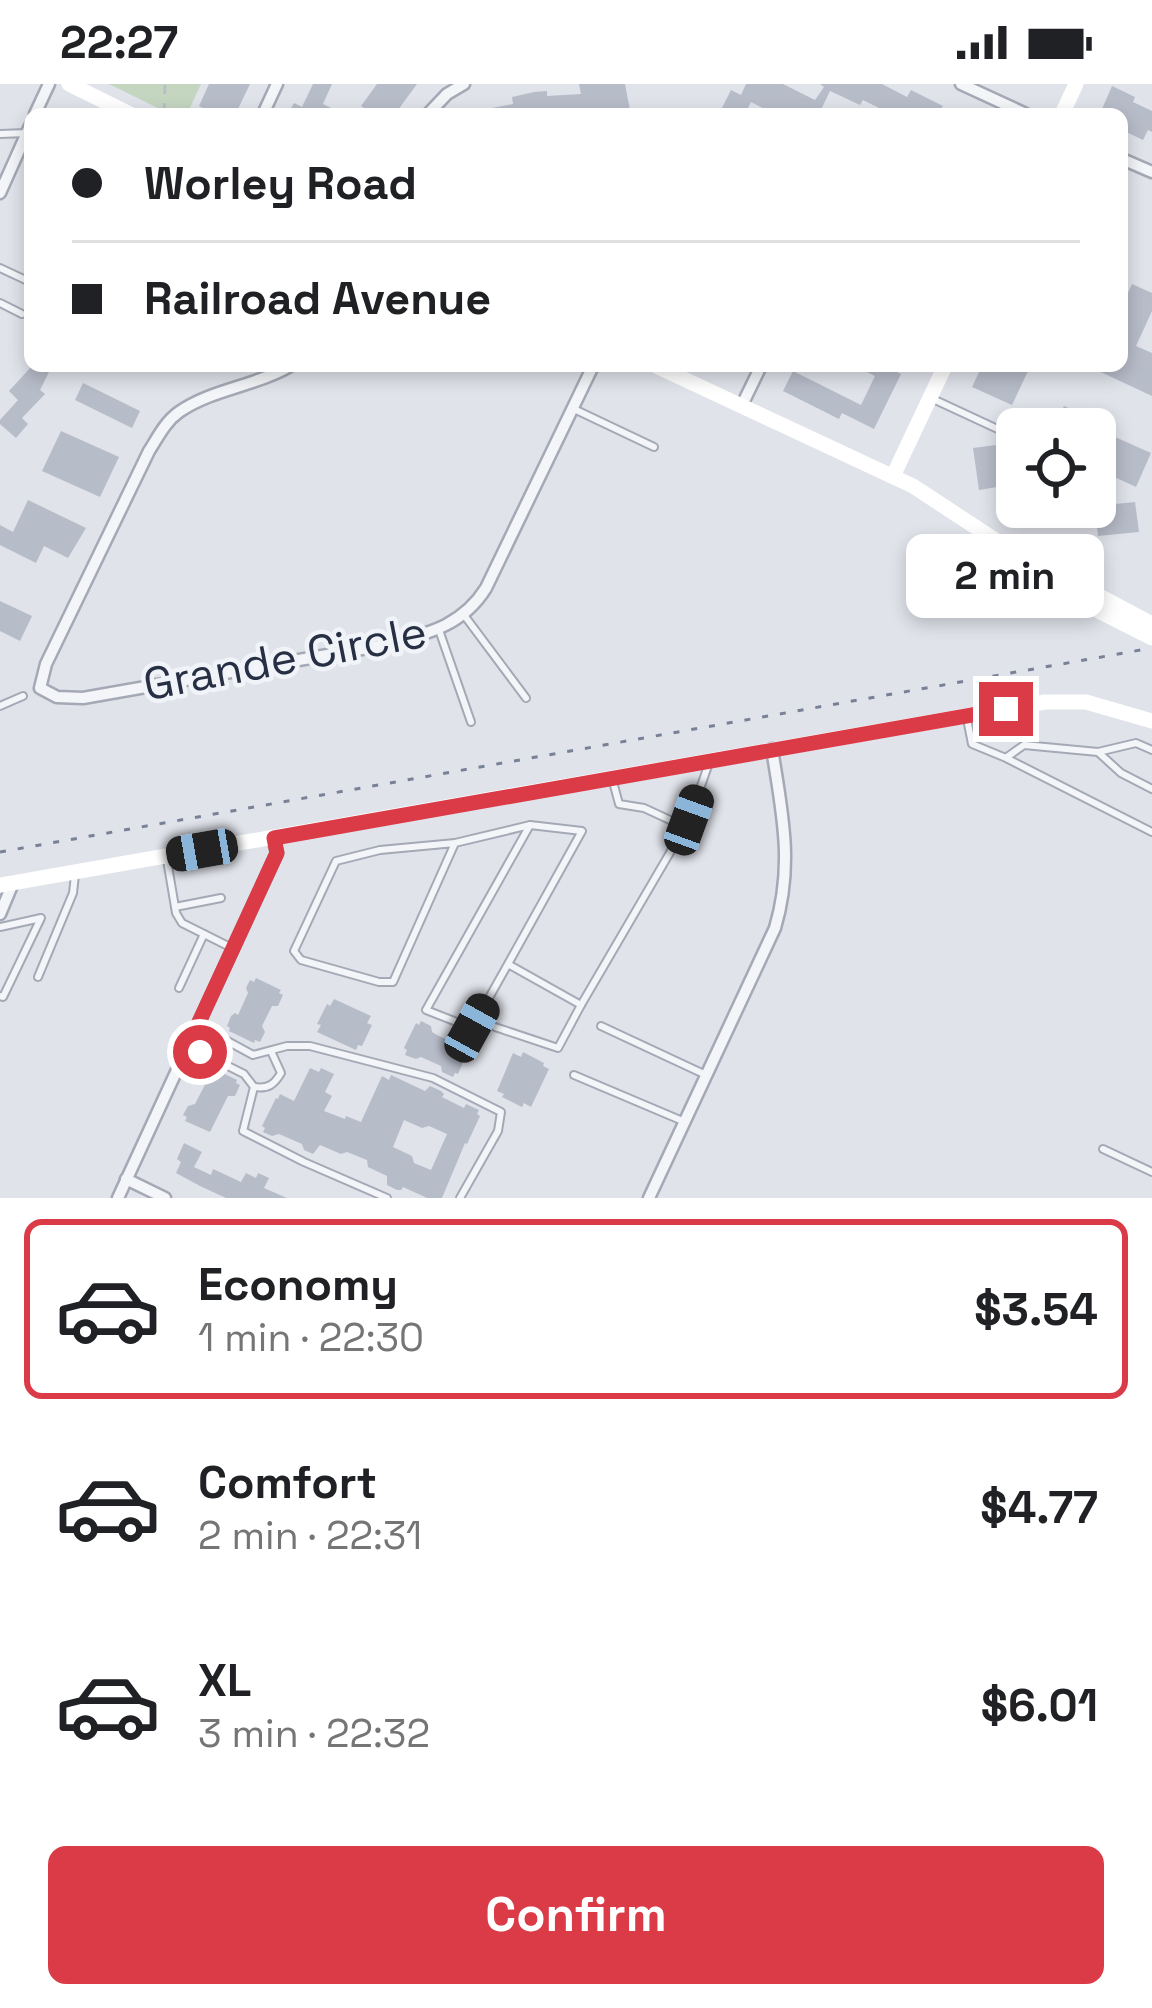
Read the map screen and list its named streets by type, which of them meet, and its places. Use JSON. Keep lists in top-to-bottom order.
{
  "streets": {
    "street": ["Grande Circle"]
  },
  "page": {
    "status": "22:27",
    "banner": ["Worley Road", "Railroad Avenue"],
    "bubble": "2 min",
    "list": [
      {
        "name": "Economy",
        "note": "1 min · 22:30",
        "value": "$3.54"
      },
      {
        "name": "Comfort",
        "note": "2 min · 22:31",
        "value": "$4.77"
      },
      {
        "name": "XL",
        "note": "3 min · 22:32",
        "value": "$6.01"
      }
    ],
    "buttons": "Confirm"
  }
}
